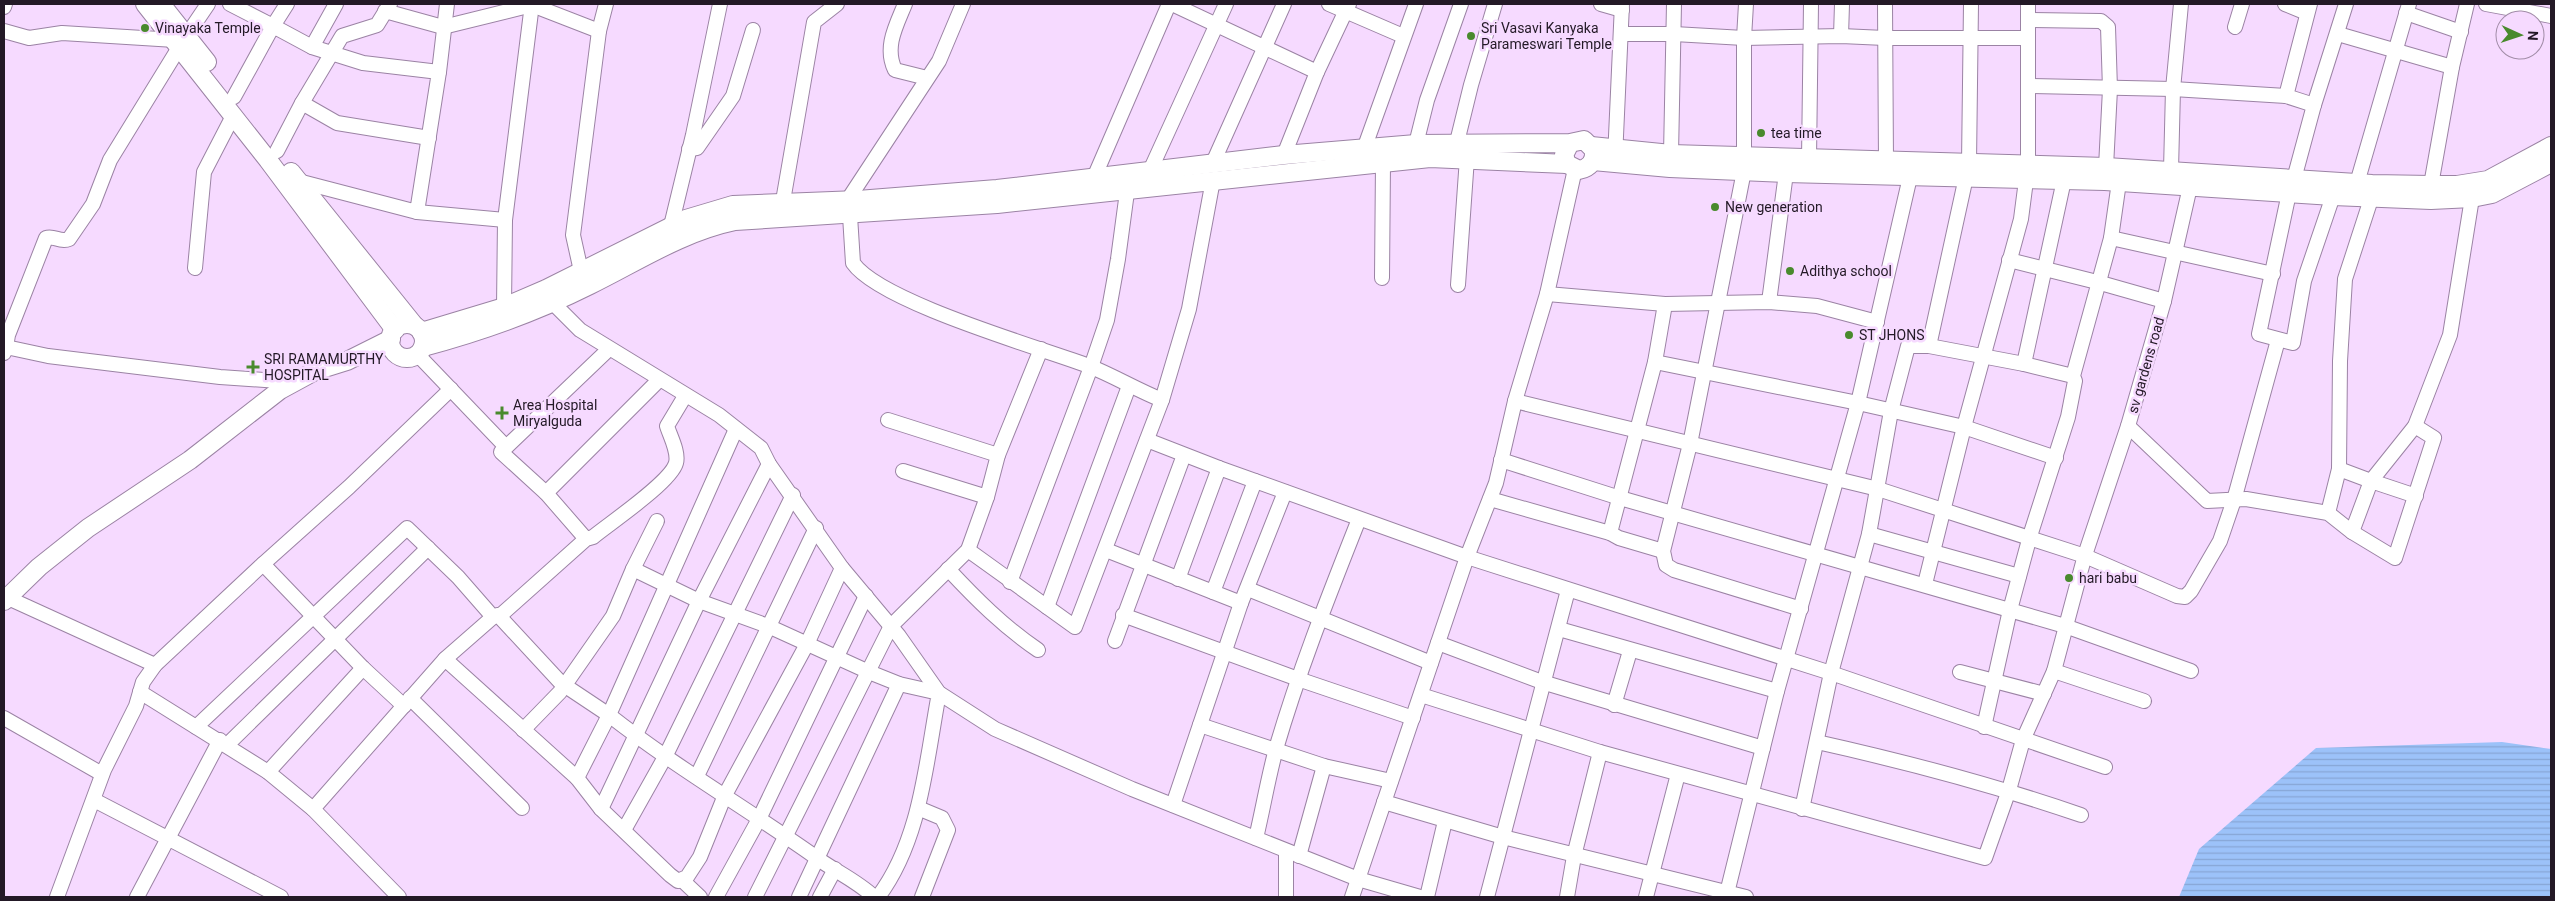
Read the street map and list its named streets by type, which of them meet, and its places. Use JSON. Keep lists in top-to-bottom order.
{
  "streets": {
    "street": ["sv gardens road"]
  },
  "places": {
    "other": [
      "Vinayaka Temple",
      "Sri Vasavi Kanyaka Parameswari Temple",
      "tea time",
      "New generation",
      "Adithya school",
      "ST JHONS",
      "hari babu"
    ],
    "health": ["SRI RAMAMURTHY HOSPITAL", "Area Hospital Miryalguda"]
  },
  "north": "right"
}
